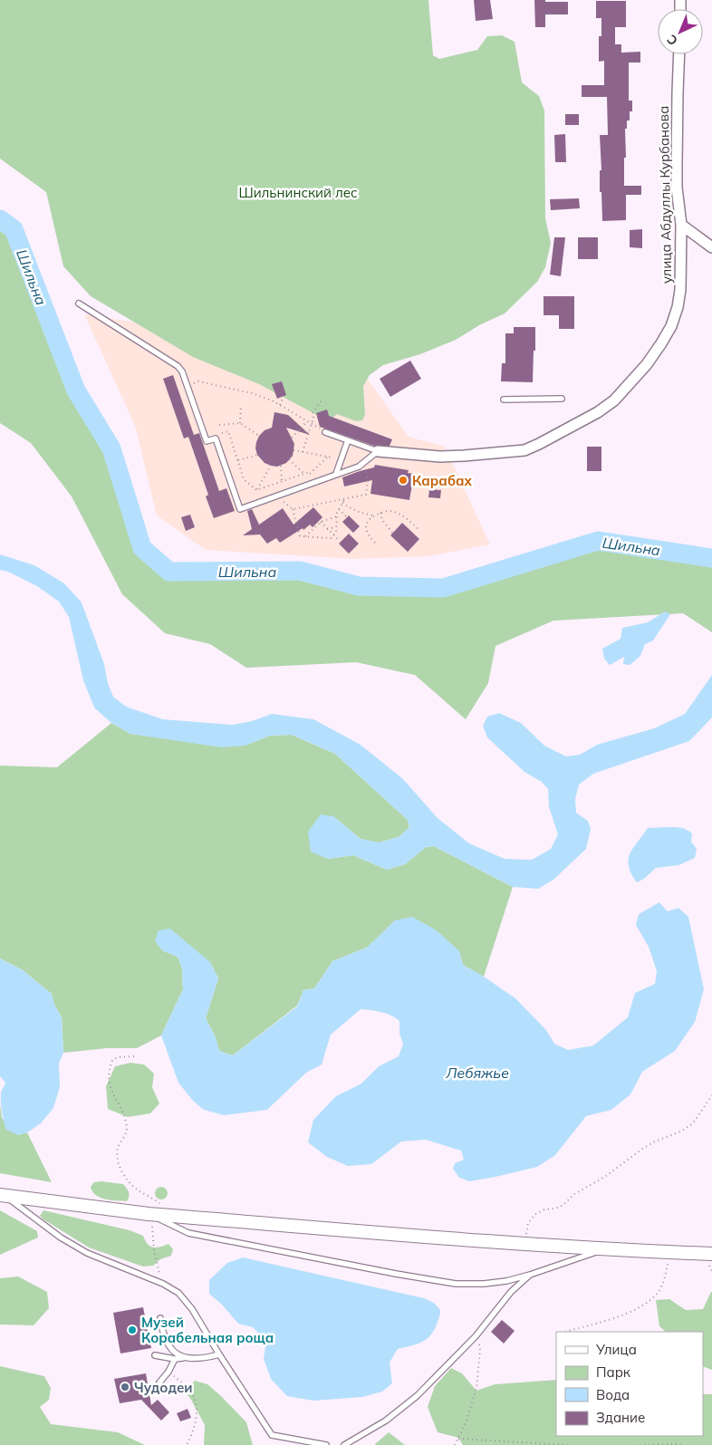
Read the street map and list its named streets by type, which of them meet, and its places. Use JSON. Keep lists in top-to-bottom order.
{
  "streets": {
    "street": ["улица Абдуллы Курбанова"]
  },
  "water": ["Шильна", "Лебяжье"],
  "parks": ["Шильнинский лес"],
  "places": ["Карабах", "Музей Корабельная роща", "Чудодеи"],
  "legend": [
    "Улица",
    "Парк",
    "Вода",
    "Здание"
  ],
  "north": "bottom left"
}
